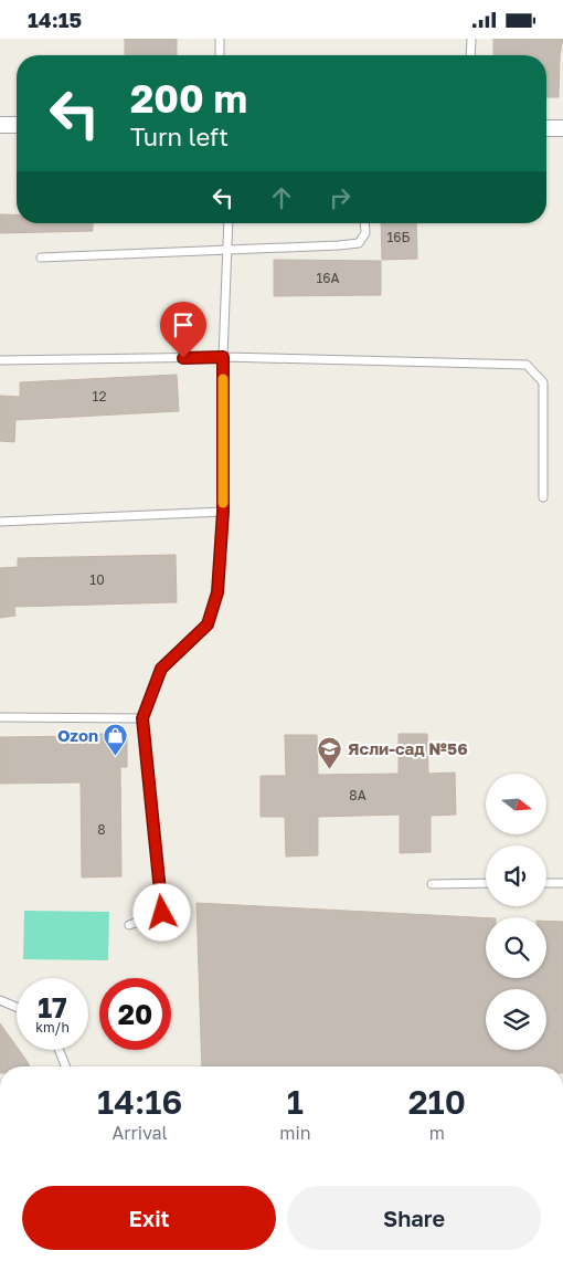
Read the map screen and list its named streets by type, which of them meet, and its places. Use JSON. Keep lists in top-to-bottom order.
{
  "places": {
    "shop": ["Ozon"],
    "school or university": ["Ясли-сад №56"]
  },
  "house_numbers": [
    "16Б",
    "16А",
    "12",
    "10",
    "8А",
    "8"
  ],
  "north": "right",
  "page": {
    "status": "14:15",
    "turn": ["200 m", "Turn left"],
    "speed": "17 km/h",
    "limit": "20",
    "eta": [
      "14:16",
      "Arrival",
      "1",
      "min",
      "210",
      "m"
    ],
    "buttons": ["Exit", "Share"]
  }
}
